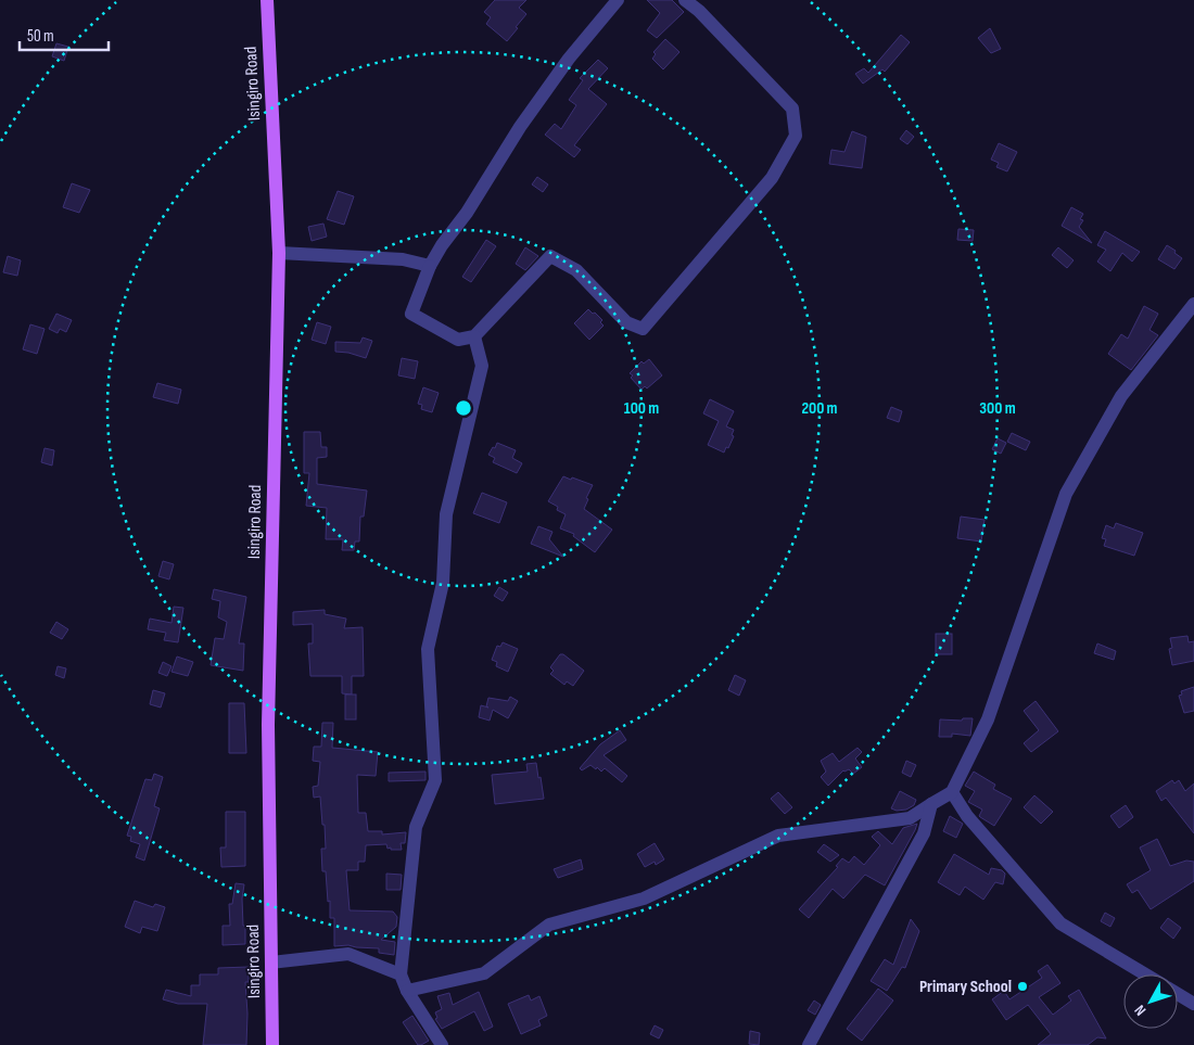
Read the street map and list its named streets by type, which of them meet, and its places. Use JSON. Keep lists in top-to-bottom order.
{
  "streets": {
    "main road": ["Isingiro Road"]
  },
  "places": ["Primary School"],
  "scale_bar": "50 m",
  "north": "bottom left",
  "rings": ["100 m", "200 m", "300 m"]
}
